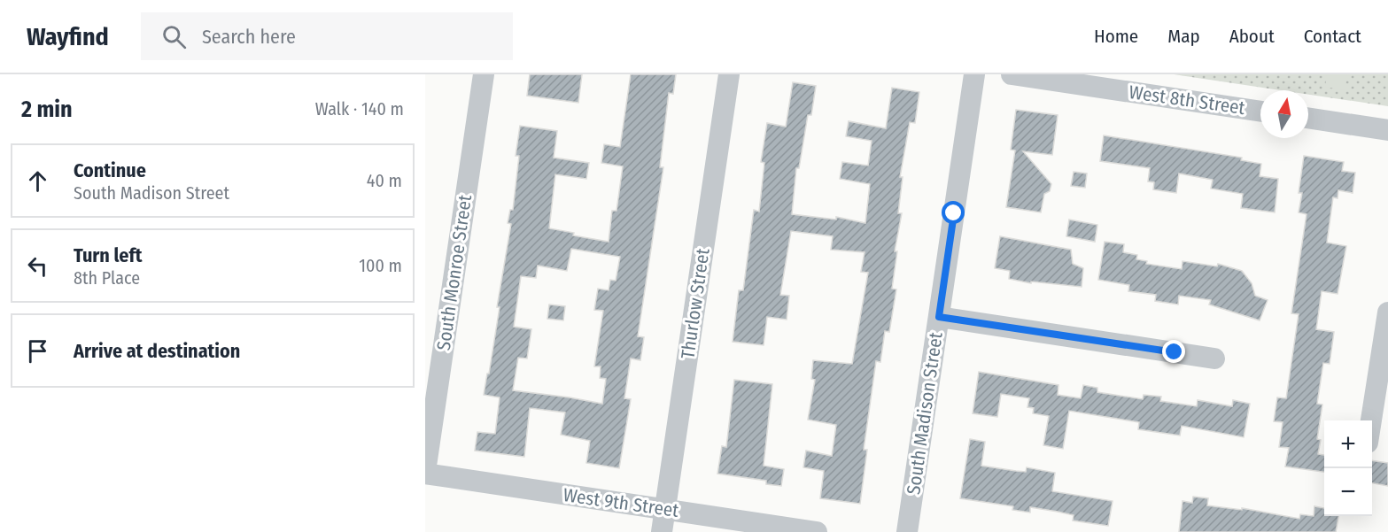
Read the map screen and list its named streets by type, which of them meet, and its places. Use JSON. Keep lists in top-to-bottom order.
{
  "streets": {
    "street": [
      "West 8th Street",
      "South Monroe Street",
      "Thurlow Street",
      "South Madison Street",
      "West 9th Street"
    ]
  },
  "crossings": [
    ["South Monroe Street", "West 9th Street"],
    ["Thurlow Street", "West 9th Street"]
  ],
  "north": "top",
  "page": {
    "header": "Wayfind",
    "search": "Search here",
    "nav": [
      "Home",
      "Map",
      "About",
      "Contact"
    ],
    "heading": ["2 min", "Walk · 140 m"],
    "list": [
      ["Continue", "South Madison Street", "40 m"],
      ["Turn left", "8th Place", "100 m"],
      "Arrive at destination"
    ],
    "map_buttons": ["+", "−"]
  }
}
